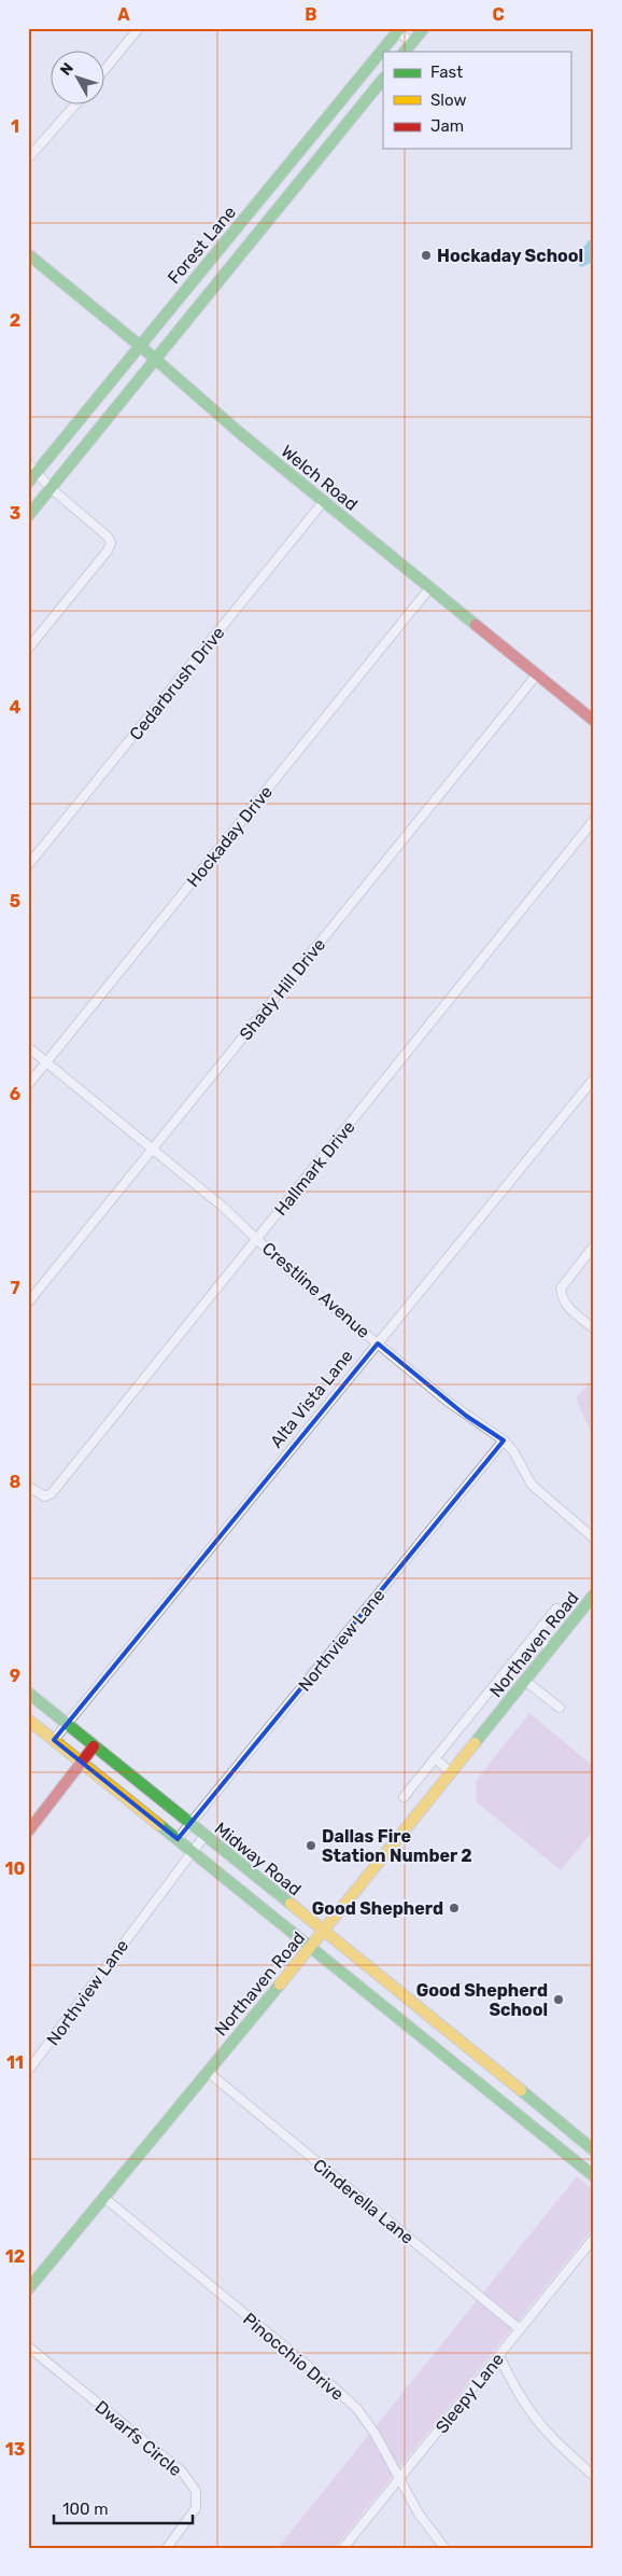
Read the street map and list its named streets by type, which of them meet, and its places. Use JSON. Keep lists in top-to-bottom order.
{
  "streets": {
    "main road": [
      "Forest Lane",
      "Welch Road",
      "Northaven Road",
      "Midway Road"
    ],
    "street": [
      "Cedarbrush Drive",
      "Hockaday Drive",
      "Shady Hill Drive",
      "Hallmark Drive",
      "Crestline Avenue",
      "Alta Vista Lane",
      "Northview Lane",
      "Cinderella Lane",
      "Pinocchio Drive",
      "Sleepy Lane",
      "Dwarfs Circle"
    ]
  },
  "crossings": [
    ["Forest Lane", "Welch Road"],
    ["Welch Road", "Cedarbrush Drive"],
    ["Welch Road", "Hockaday Drive"],
    ["Welch Road", "Shady Hill Drive"],
    ["Hockaday Drive", "Crestline Avenue"],
    ["Shady Hill Drive", "Crestline Avenue"],
    ["Hallmark Drive", "Crestline Avenue"],
    ["Crestline Avenue", "Alta Vista Lane"],
    ["Crestline Avenue", "Northview Lane"],
    ["Alta Vista Lane", "Midway Road"],
    ["Northview Lane", "Midway Road"],
    ["Northaven Road", "Midway Road"],
    ["Northaven Road", "Cinderella Lane"],
    ["Northaven Road", "Pinocchio Drive"],
    ["Cinderella Lane", "Sleepy Lane"],
    ["Pinocchio Drive", "Sleepy Lane"]
  ],
  "places": [
    "Hockaday School",
    "Dallas Fire Station Number 2",
    "Good Shepherd",
    "Good Shepherd School"
  ],
  "legend": ["Fast", "Slow", "Jam"],
  "scale_bar": "100 m",
  "north": "top left",
  "grid": {
    "columns": ["A", "B", "C"],
    "rows": [
      "1",
      "2",
      "3",
      "4",
      "5",
      "6",
      "7",
      "8",
      "9",
      "10",
      "11",
      "12",
      "13"
    ]
  }
}
